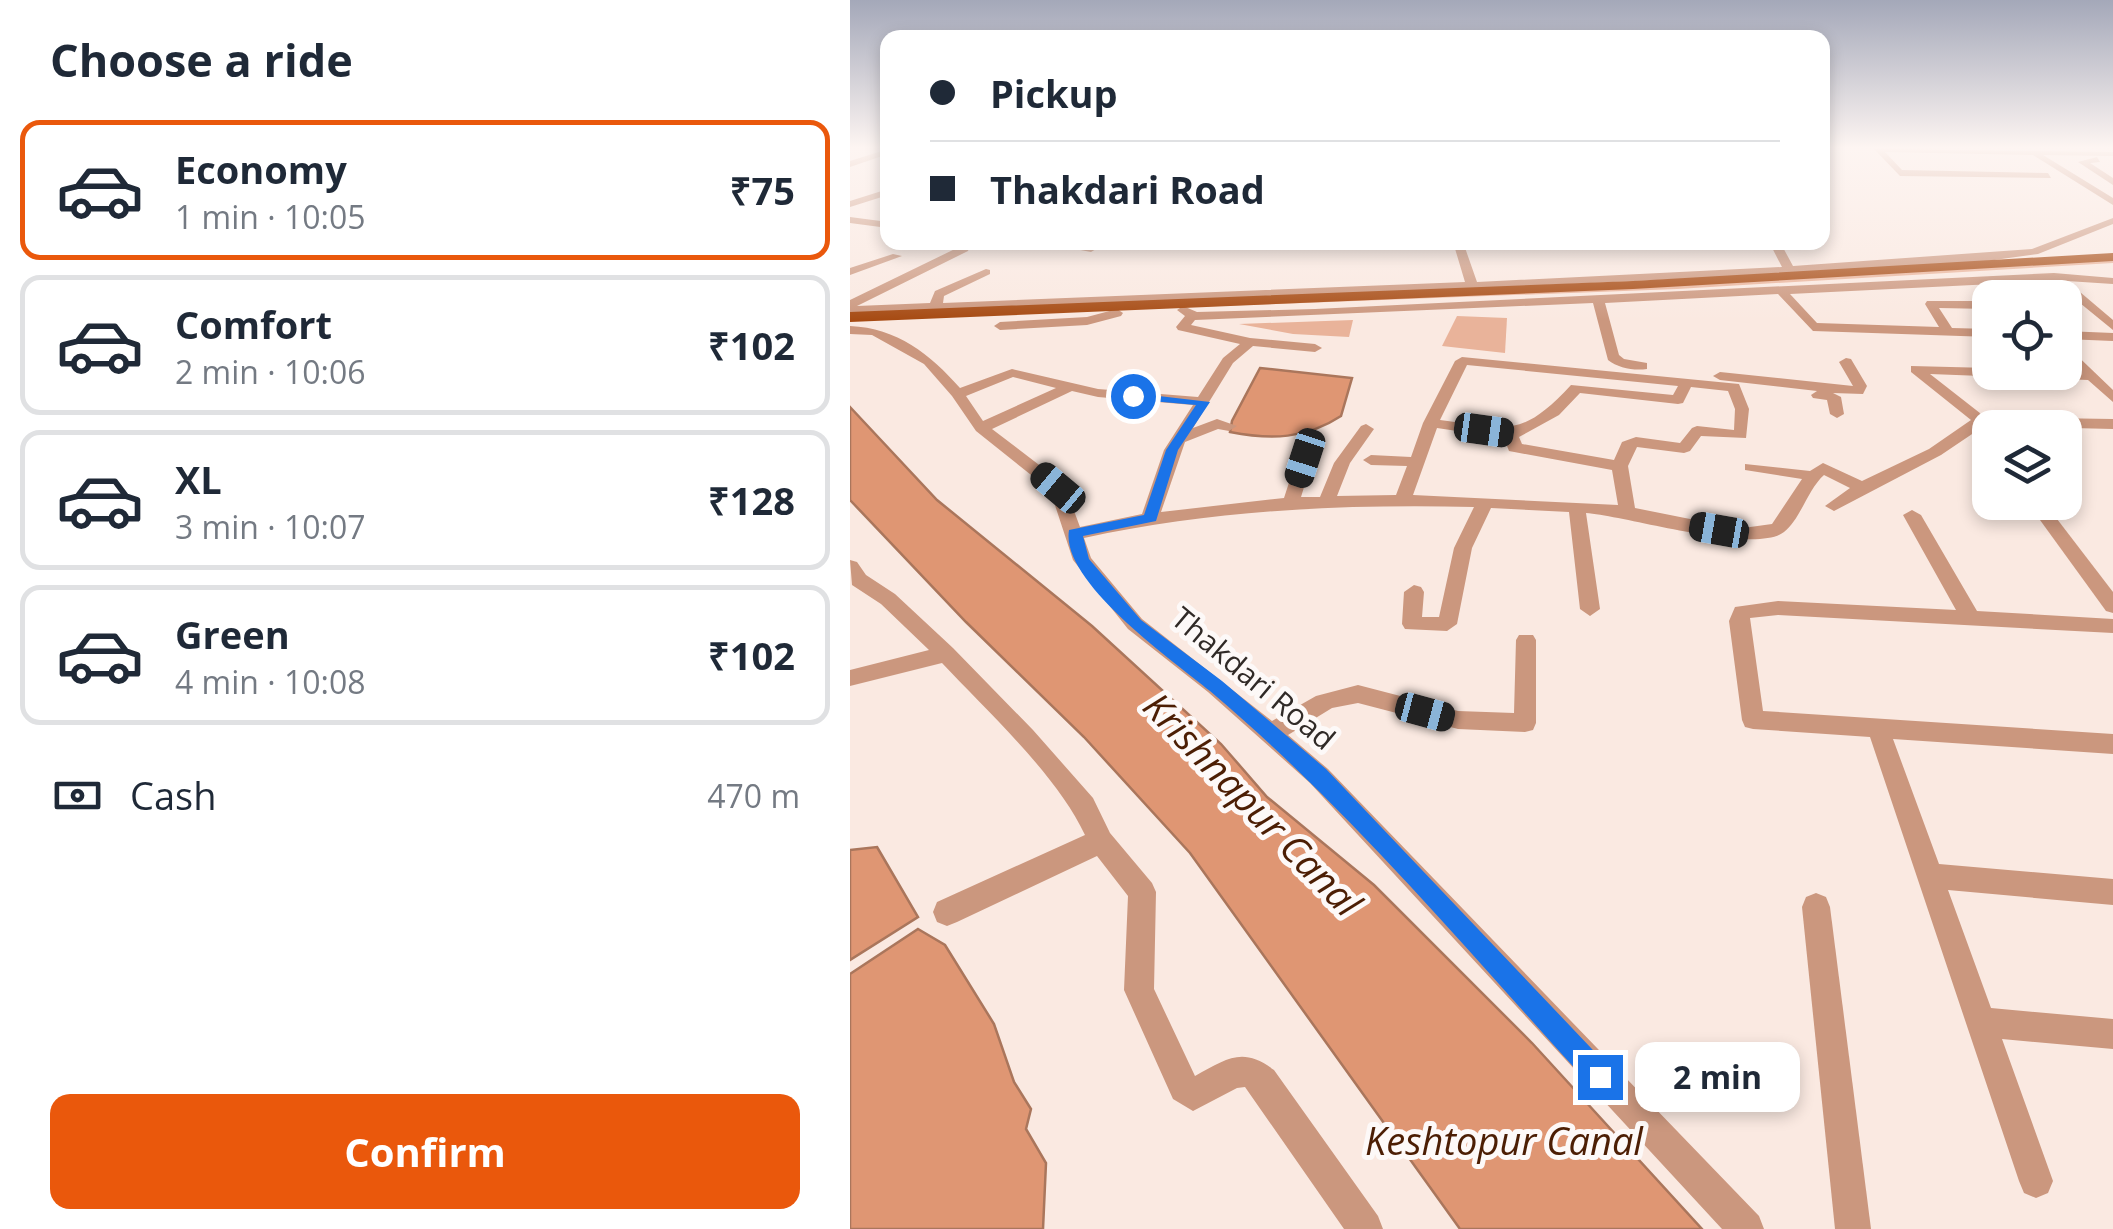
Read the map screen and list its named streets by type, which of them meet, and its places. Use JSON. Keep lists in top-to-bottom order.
{
  "streets": {
    "street": ["Thakdari Road"]
  },
  "water": ["Krishnapur Canal", "Keshtopur Canal"],
  "page": {
    "heading": "Choose a ride",
    "banner": ["Pickup", "Thakdari Road"],
    "list": [
      {
        "name": "Economy",
        "note": "1 min · 10:05",
        "value": "₹75"
      },
      {
        "name": "Comfort",
        "note": "2 min · 10:06",
        "value": "₹102"
      },
      {
        "name": "XL",
        "note": "3 min · 10:07",
        "value": "₹128"
      },
      {
        "name": "Green",
        "note": "4 min · 10:08",
        "value": "₹102"
      }
    ],
    "pay": ["Cash", "470 m"],
    "bubble": "2 min",
    "buttons": "Confirm"
  }
}
